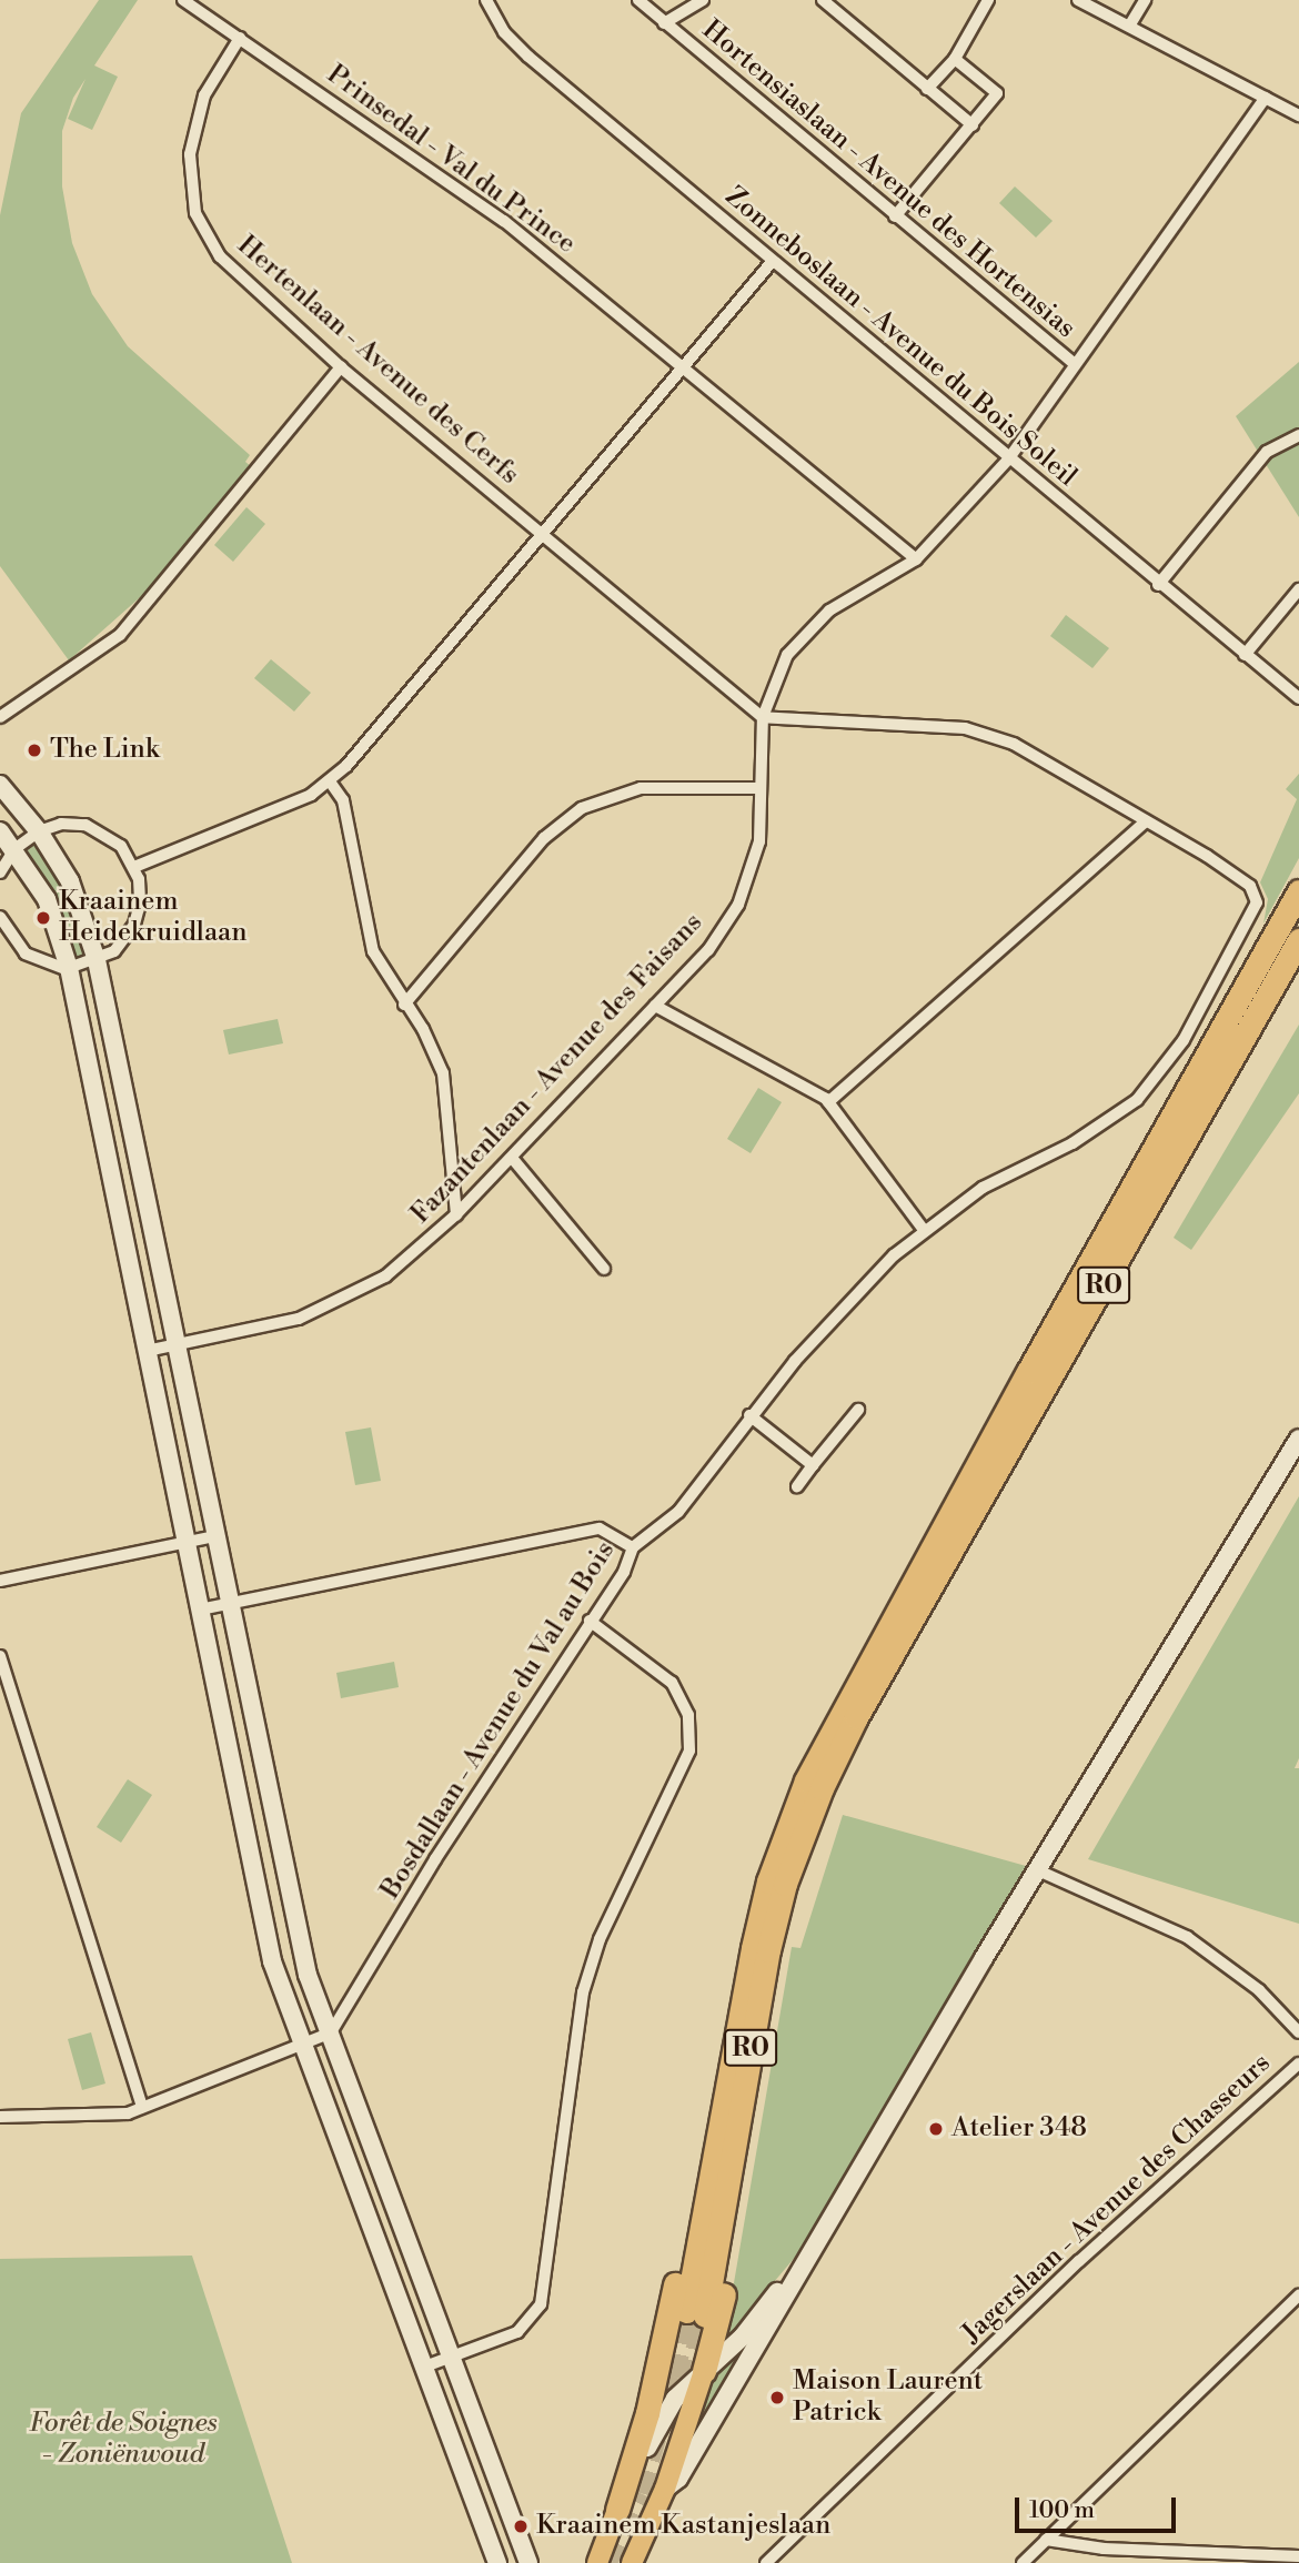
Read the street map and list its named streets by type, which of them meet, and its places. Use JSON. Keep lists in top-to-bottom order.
{
  "streets": {
    "highway": ["R0"],
    "street": [
      "Prinsedal - Val du Prince",
      "Hortensiaslaan - Avenue des Hortensias",
      "Zonneboslaan - Avenue du Bois Soleil",
      "Hertenlaan - Avenue des Cerfs",
      "Fazantenlaan - Avenue des Faisans",
      "Bosdallaan - Avenue du Val au Bois",
      "Jagerslaan - Avenue des Chasseurs"
    ]
  },
  "crossings": [
    ["Prinsedal - Val du Prince", "Hertenlaan - Avenue des Cerfs"],
    ["Prinsedal - Val du Prince", "Fazantenlaan - Avenue des Faisans"],
    ["Hortensiaslaan - Avenue des Hortensias", "Fazantenlaan - Avenue des Faisans"],
    ["Zonneboslaan - Avenue du Bois Soleil", "Fazantenlaan - Avenue des Faisans"],
    ["Hertenlaan - Avenue des Cerfs", "Fazantenlaan - Avenue des Faisans"]
  ],
  "parks": ["Forêt de Soignes - Zoniënwoud"],
  "places": [
    "The Link",
    "Kraainem Heidekruidlaan",
    "Atelier 348",
    "Maison Laurent Patrick",
    "Kraainem Kastanjeslaan"
  ],
  "scale_bar": "100 m"
}
